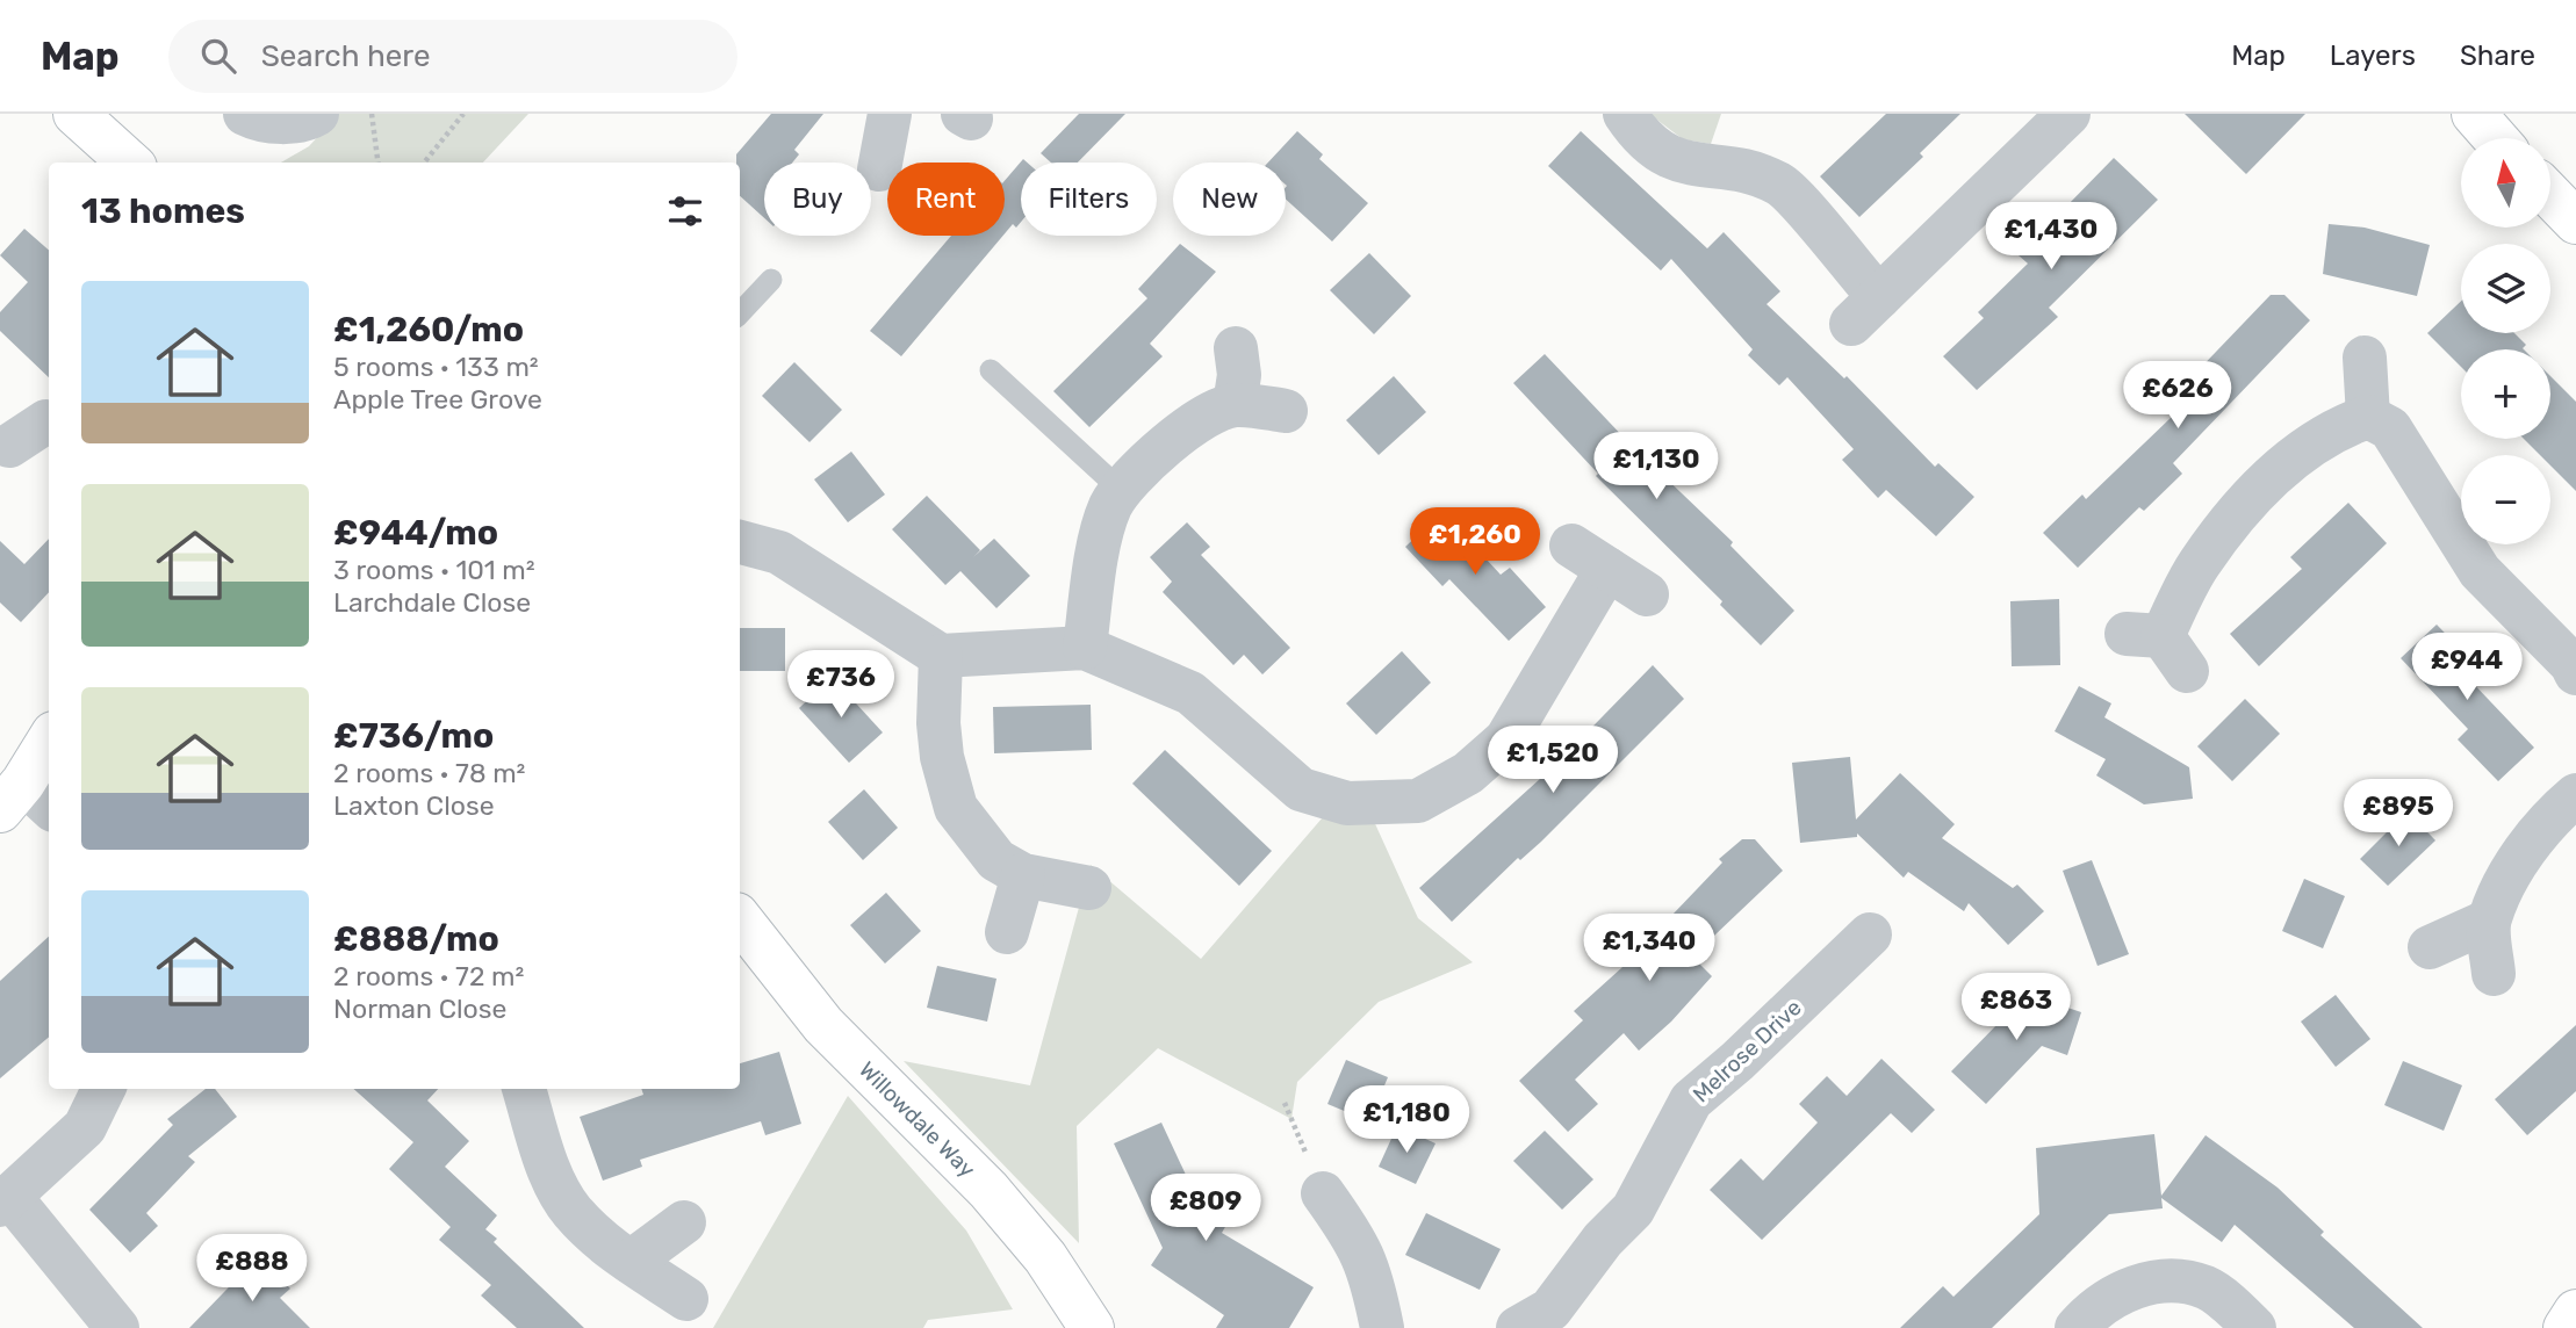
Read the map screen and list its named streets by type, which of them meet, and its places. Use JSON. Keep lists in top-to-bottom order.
{
  "streets": {
    "street": ["Melrose Drive", "Willowdale Way"]
  },
  "north": "top",
  "page": {
    "header": "Map",
    "search": "Search here",
    "nav": ["Map", "Layers", "Share"],
    "map_buttons": ["+", "−"],
    "chip": [
      "Buy",
      "Rent",
      "Filters",
      "New"
    ],
    "heading": "13 homes",
    "price": [
      "£1,430",
      "£626",
      "£1,130",
      "£1,260",
      "£944",
      "£736",
      "£1,520",
      "£895",
      "£1,340",
      "£863",
      "£1,180",
      "£809",
      "£888"
    ],
    "list": [
      {
        "name": "£1,260/mo",
        "note": "5 rooms · 133 m² · Apple Tree Grove"
      },
      {
        "name": "£944/mo",
        "note": "3 rooms · 101 m² · Larchdale Close"
      },
      {
        "name": "£736/mo",
        "note": "2 rooms · 78 m² · Laxton Close"
      },
      {
        "name": "£888/mo",
        "note": "2 rooms · 72 m² · Norman Close"
      }
    ]
  }
}
